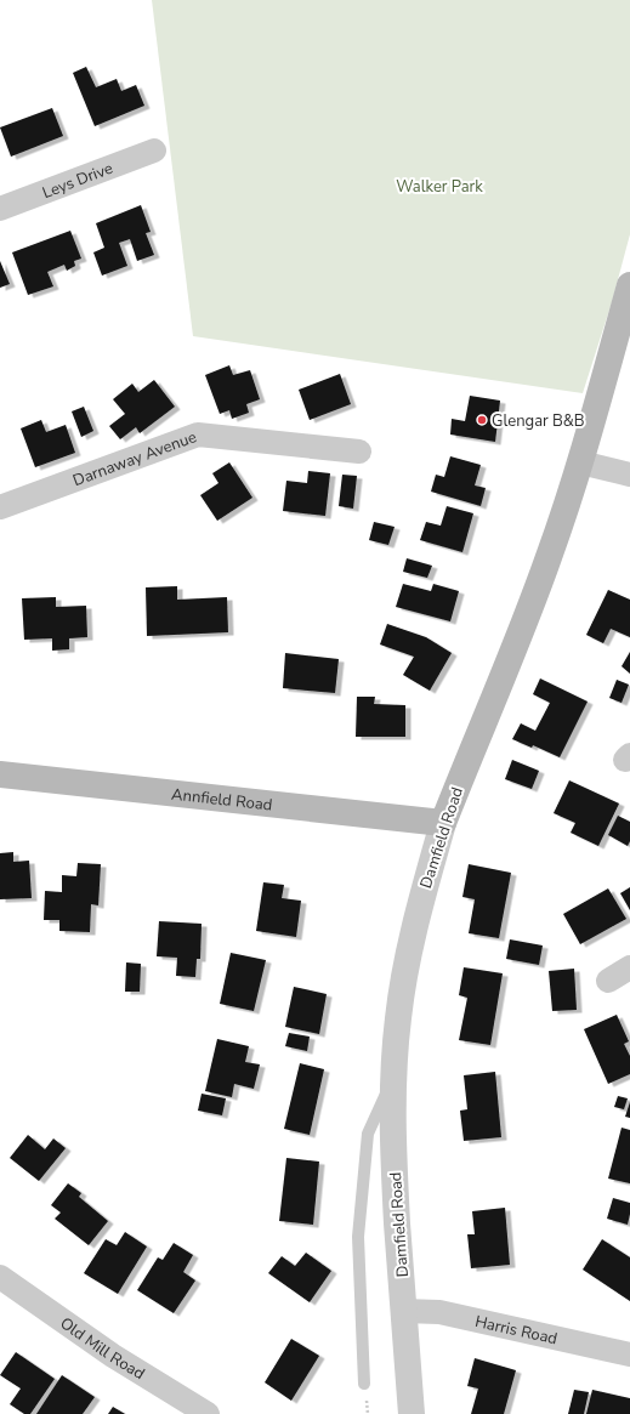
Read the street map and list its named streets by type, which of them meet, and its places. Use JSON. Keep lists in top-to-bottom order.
{
  "streets": {
    "main road": ["Annfield Road", "Damfield Road"],
    "street": [
      "Leys Drive",
      "Darnaway Avenue",
      "Harris Road",
      "Old Mill Road"
    ]
  },
  "crossings": [
    ["Annfield Road", "Damfield Road"],
    ["Damfield Road", "Harris Road"]
  ],
  "parks": ["Walker Park"],
  "places": ["Glengar B&B"]
}
